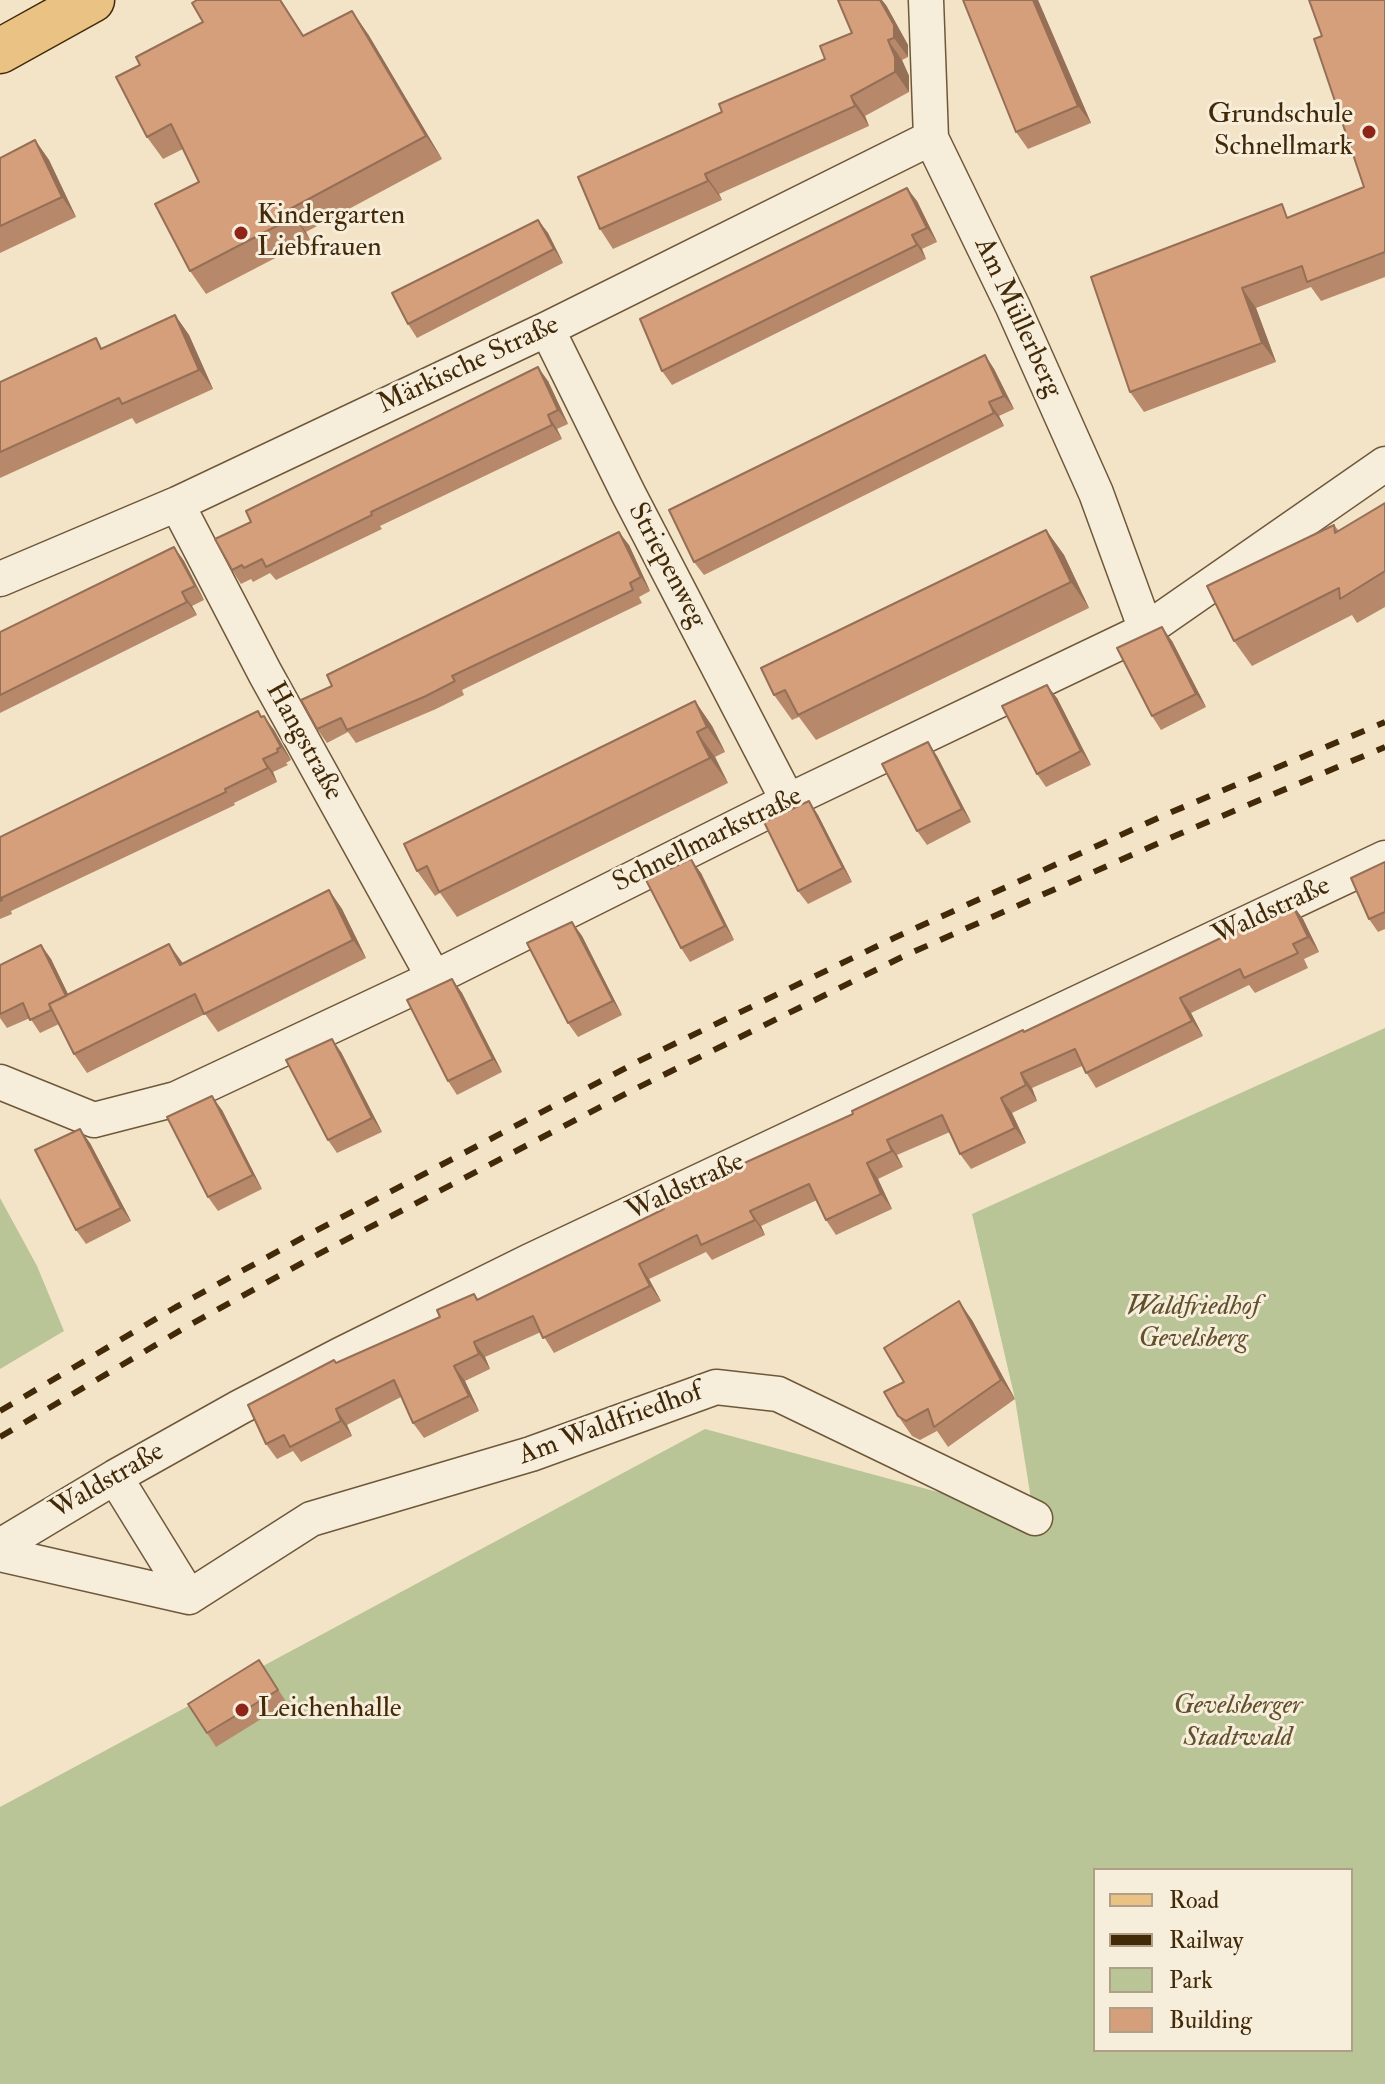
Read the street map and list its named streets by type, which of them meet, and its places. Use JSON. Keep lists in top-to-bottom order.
{
  "streets": {
    "street": [
      "Am Müllerberg",
      "Märkische Straße",
      "Striepenweg",
      "Hangstraße",
      "Schnellmarkstraße",
      "Waldstraße",
      "Am Waldfriedhof"
    ]
  },
  "crossings": [
    ["Am Müllerberg", "Märkische Straße"],
    ["Am Müllerberg", "Schnellmarkstraße"],
    ["Märkische Straße", "Striepenweg"],
    ["Märkische Straße", "Hangstraße"],
    ["Striepenweg", "Schnellmarkstraße"],
    ["Hangstraße", "Schnellmarkstraße"]
  ],
  "parks": ["Waldfriedhof Gevelsberg", "Gevelsberger Stadtwald"],
  "places": ["Grundschule Schnellmark", "Kindergarten Liebfrauen", "Leichenhalle"],
  "legend": [
    "Road",
    "Railway",
    "Park",
    "Building"
  ]
}
